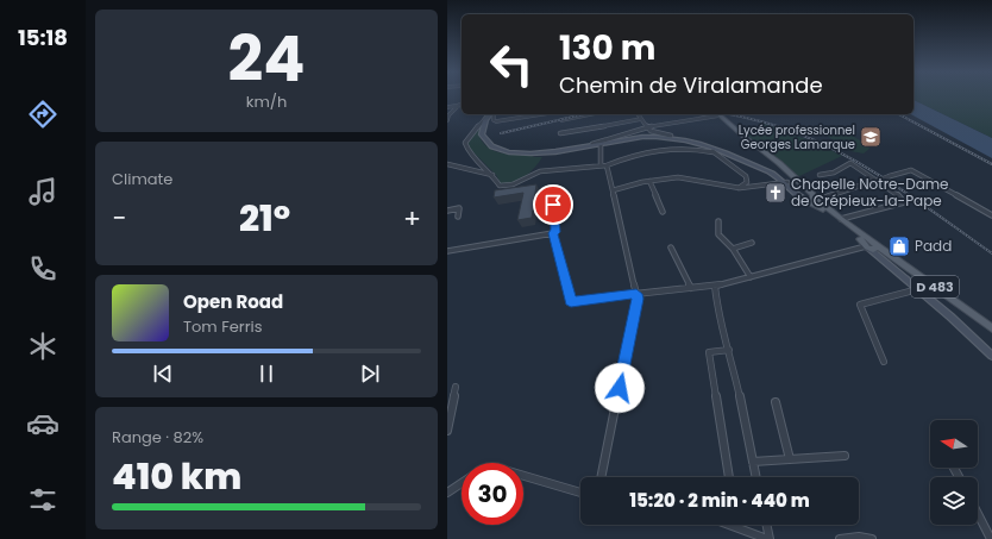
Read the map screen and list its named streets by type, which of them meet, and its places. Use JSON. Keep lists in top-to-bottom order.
{
  "streets": {
    "main road": ["D 483"]
  },
  "places": {
    "school or university": ["Lycée professionnel Georges Lamarque"],
    "church": ["Chapelle Notre-Dame de Crépieux-la-Pape"],
    "shop": ["Padd"]
  },
  "north": "left",
  "page": {
    "tabs": "15:18",
    "tile": [
      ["24", "km/h"],
      "Climate",
      ["Range · 82%", "410 km"]
    ],
    "turn": ["130 m", "Chemin de Viralamande"],
    "heat": ["−", "21°", "+"],
    "song": ["Open Road", "Tom Ferris"],
    "limit": "30",
    "trip": "15:20 · 2 min · 440 m"
  }
}
